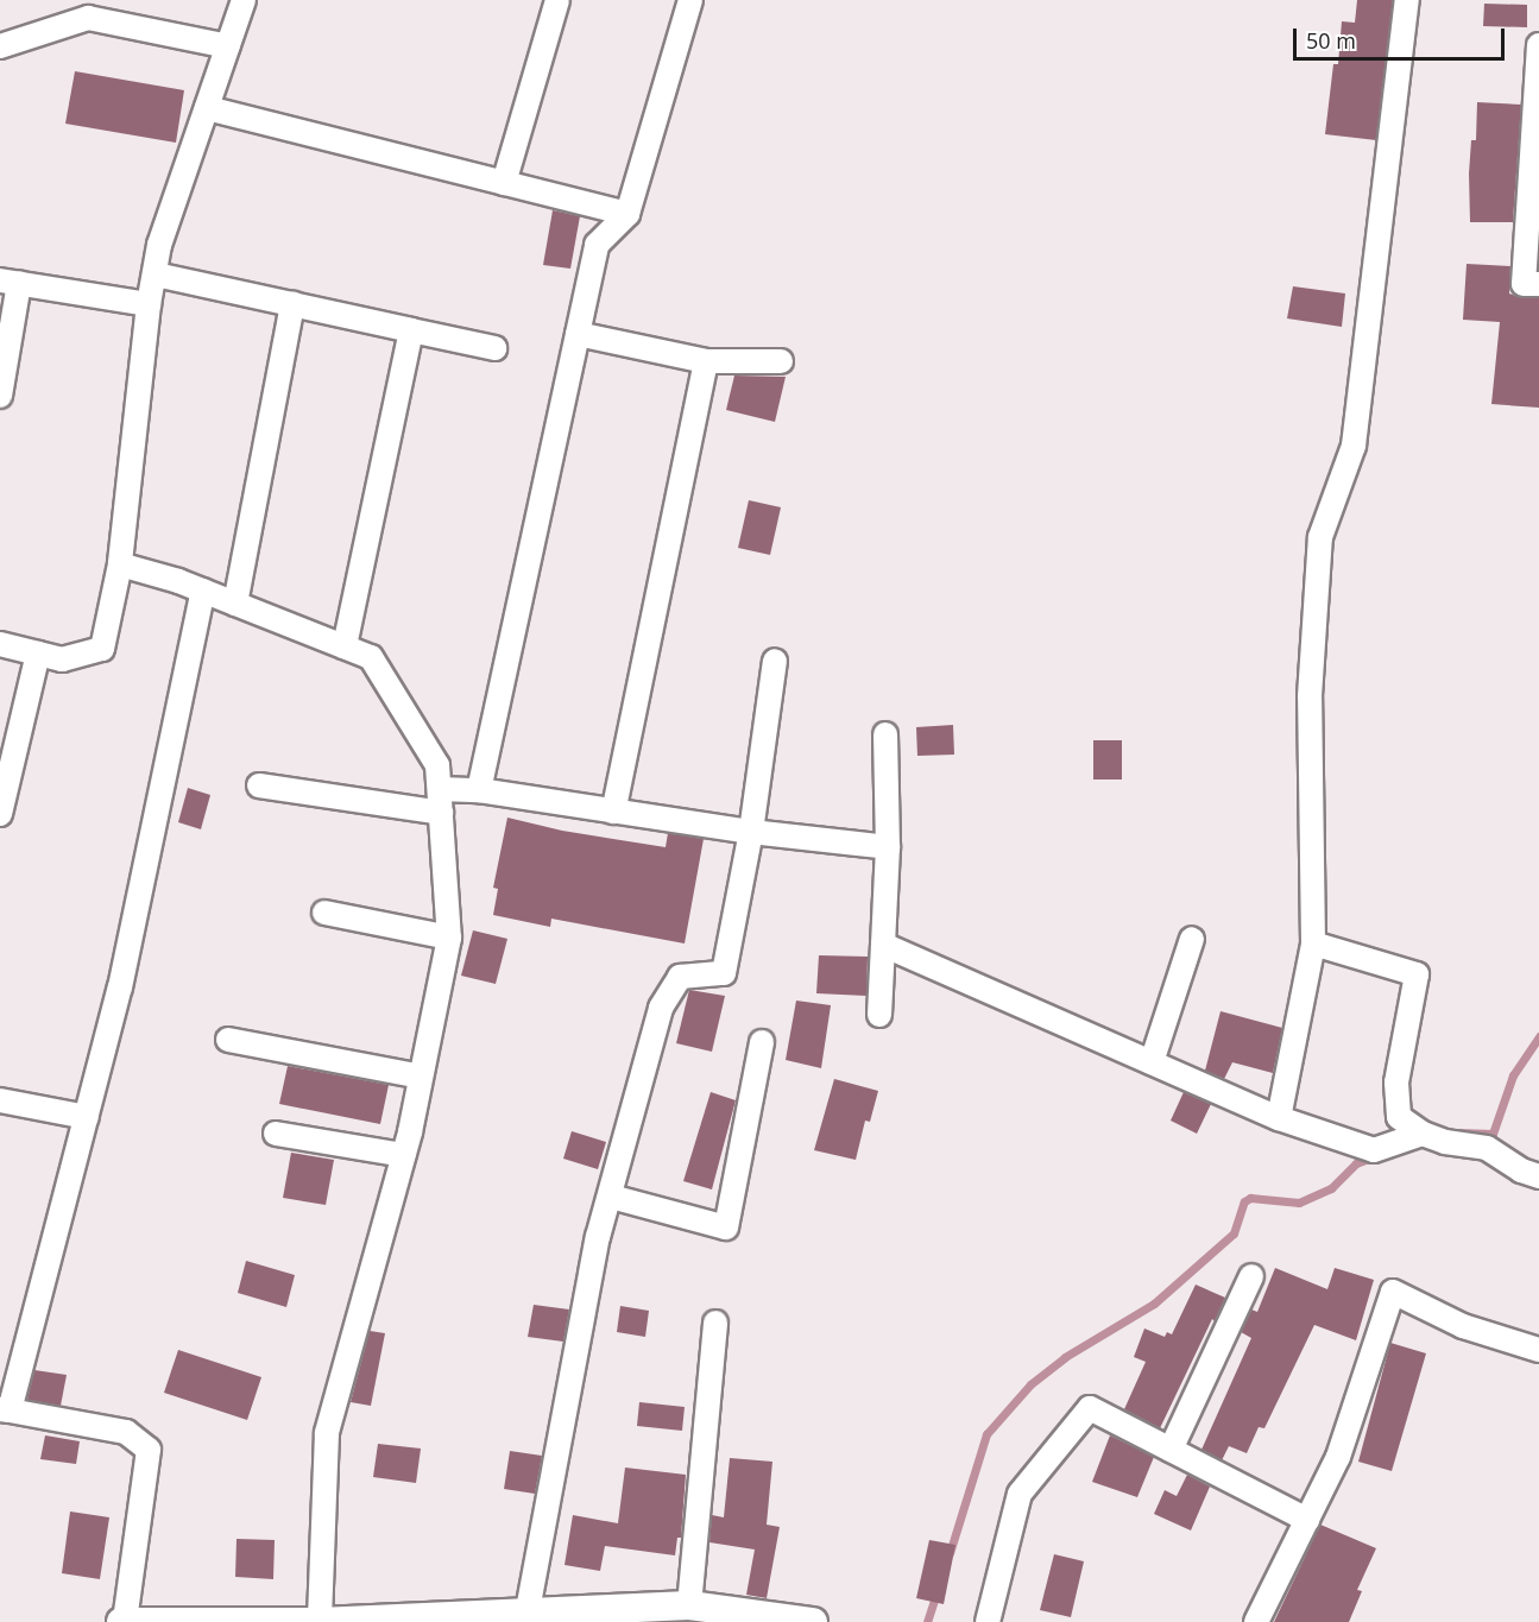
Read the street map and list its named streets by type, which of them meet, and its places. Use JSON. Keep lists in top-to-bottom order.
{
  "scale_bar": "50 m"
}
